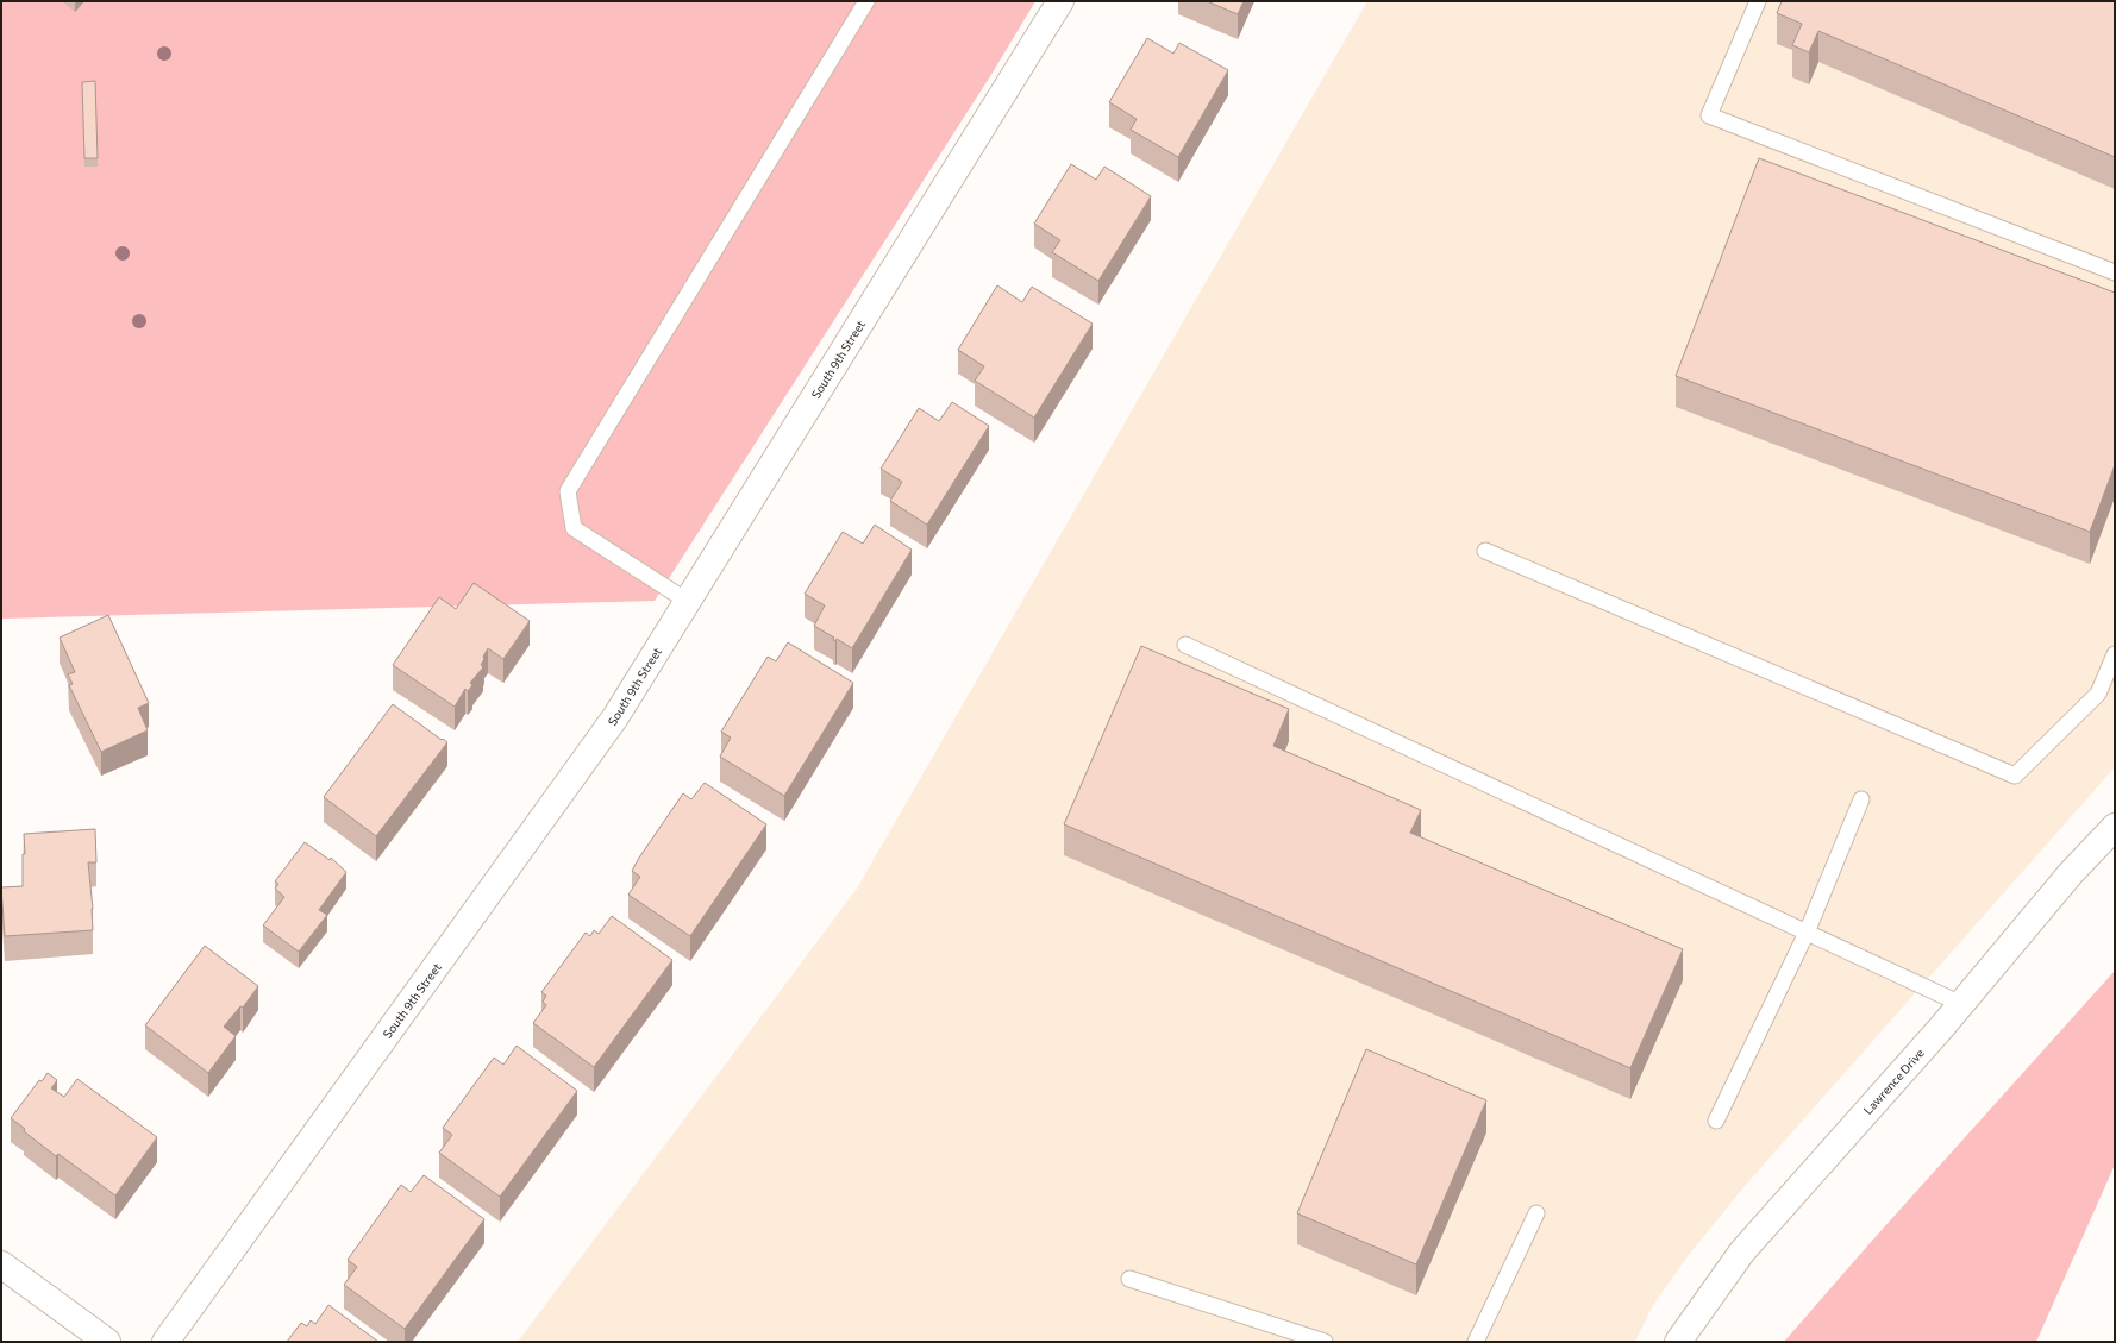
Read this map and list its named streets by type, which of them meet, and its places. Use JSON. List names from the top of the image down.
{
  "streets": {
    "street": ["South 9th Street", "Lawrence Drive"]
  }
}
